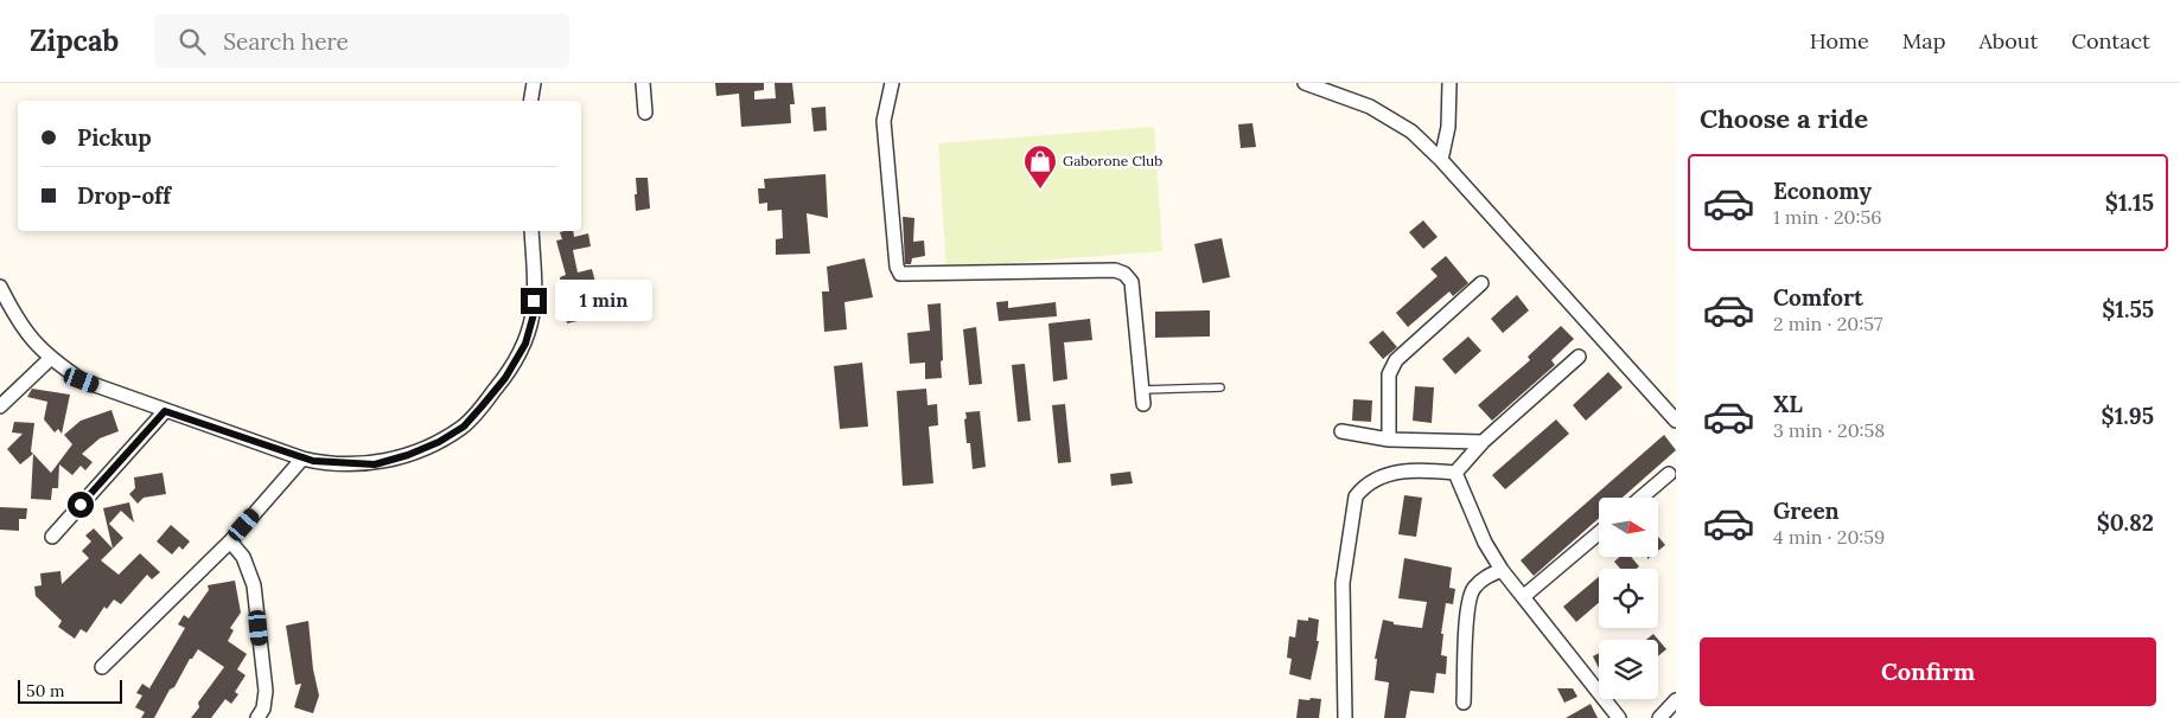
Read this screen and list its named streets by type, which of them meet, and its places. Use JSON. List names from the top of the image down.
{
  "places": {
    "shop": ["Gaborone Club"]
  },
  "scale_bar": "50 m",
  "north": "right",
  "page": {
    "header": "Zipcab",
    "search": "Search here",
    "nav": [
      "Home",
      "Map",
      "About",
      "Contact"
    ],
    "heading": "Choose a ride",
    "banner": ["Pickup", "Drop-off"],
    "list": [
      {
        "name": "Economy",
        "note": "1 min · 20:56",
        "value": "$1.15"
      },
      {
        "name": "Comfort",
        "note": "2 min · 20:57",
        "value": "$1.55"
      },
      {
        "name": "XL",
        "note": "3 min · 20:58",
        "value": "$1.95"
      },
      {
        "name": "Green",
        "note": "4 min · 20:59",
        "value": "$0.82"
      }
    ],
    "bubble": "1 min",
    "buttons": "Confirm",
    "scale": "50 m"
  }
}
